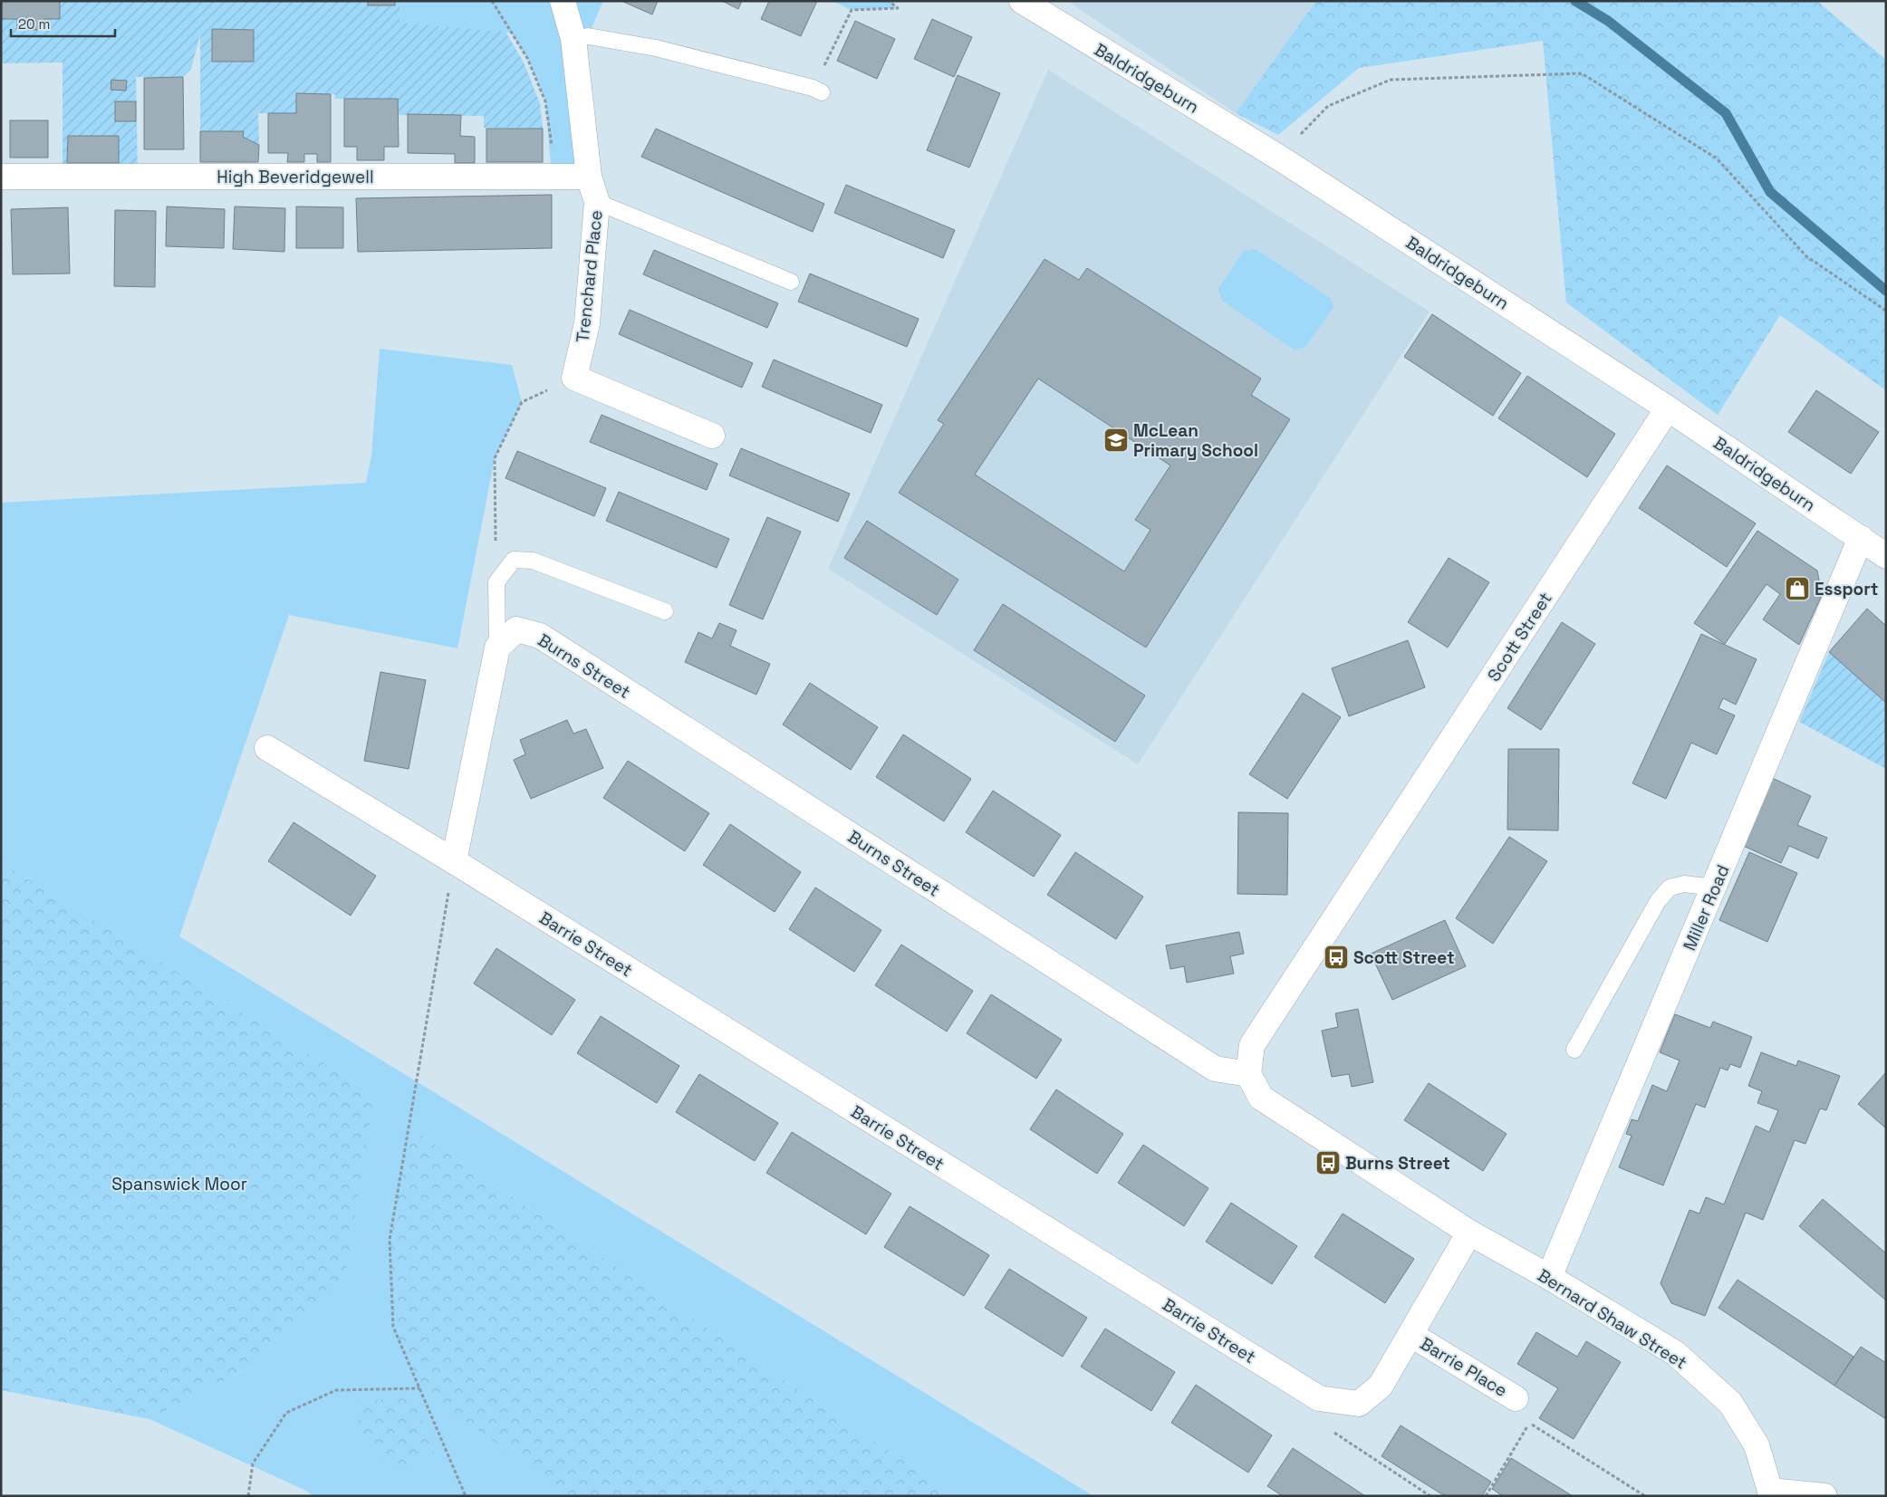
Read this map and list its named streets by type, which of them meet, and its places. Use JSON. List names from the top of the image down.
{
  "streets": {
    "street": [
      "Baldridgeburn",
      "High Beveridgewell",
      "Trenchard Place",
      "Scott Street",
      "Burns Street",
      "Miller Road",
      "Barrie Street",
      "Bernard Shaw Street",
      "Barrie Place"
    ]
  },
  "crossings": [
    ["Baldridgeburn", "Scott Street"],
    ["Baldridgeburn", "Miller Road"],
    ["High Beveridgewell", "Trenchard Place"],
    ["Scott Street", "Burns Street"],
    ["Miller Road", "Bernard Shaw Street"],
    ["Barrie Street", "Bernard Shaw Street"],
    ["Barrie Street", "Barrie Place"]
  ],
  "parks": ["Spanswick Moor"],
  "places": {
    "school or university": ["McLean Primary School"],
    "shop": ["Essport"],
    "bus stop": ["Scott Street", "Burns Street"]
  },
  "scale_bar": "20 m"
}
